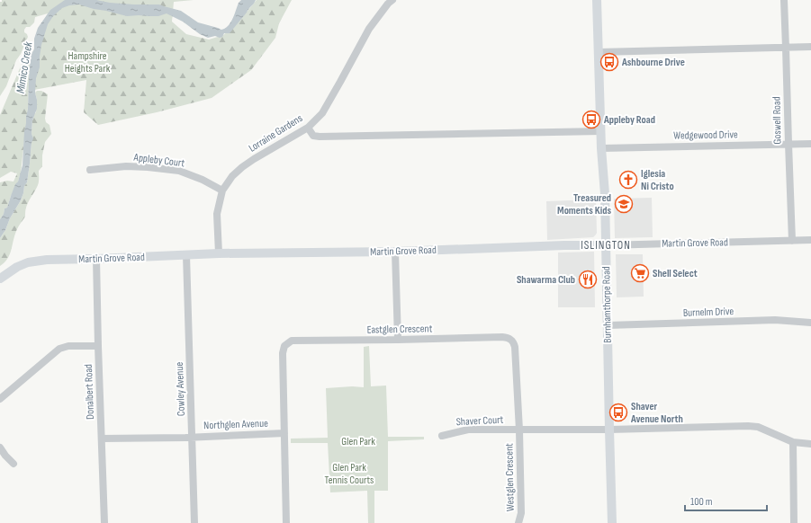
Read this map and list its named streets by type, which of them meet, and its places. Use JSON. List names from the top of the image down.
{
  "streets": {
    "main road": ["Martin Grove Road", "Burnhamthorpe Road"],
    "street": [
      "Goswell Road",
      "Lorraine Gardens",
      "Wedgewood Drive",
      "Appleby Court",
      "Burnelm Drive",
      "Eastglen Crescent",
      "Cowley Avenue",
      "Donalbert Road",
      "Shaver Court",
      "Northglen Avenue",
      "Westglen Crescent"
    ]
  },
  "crossings": [
    ["Goswell Road", "Wedgewood Drive"],
    ["Goswell Road", "Martin Grove Road"],
    ["Lorraine Gardens", "Appleby Court"],
    ["Lorraine Gardens", "Martin Grove Road"],
    ["Wedgewood Drive", "Burnhamthorpe Road"],
    ["Martin Grove Road", "Burnhamthorpe Road"],
    ["Martin Grove Road", "Cowley Avenue"],
    ["Martin Grove Road", "Donalbert Road"],
    ["Burnhamthorpe Road", "Burnelm Drive"],
    ["Eastglen Crescent", "Shaver Court"],
    ["Eastglen Crescent", "Northglen Avenue"],
    ["Eastglen Crescent", "Westglen Crescent"],
    ["Cowley Avenue", "Northglen Avenue"],
    ["Donalbert Road", "Northglen Avenue"],
    ["Shaver Court", "Westglen Crescent"]
  ],
  "districts": ["ISLINGTON"],
  "water": ["Mimico Creek"],
  "parks": ["Hampshire Heights Park", "Glen Park", "Glen Park Tennis Courts"],
  "places": {
    "bus stop": ["Ashbourne Drive", "Appleby Road", "Shaver Avenue North"],
    "church": ["Iglesia Ni Cristo"],
    "school or university": ["Treasured Moments Kids"],
    "supermarket": ["Shell Select"],
    "restaurant": ["Shawarma Club"]
  },
  "scale_bar": "100 m"
}
